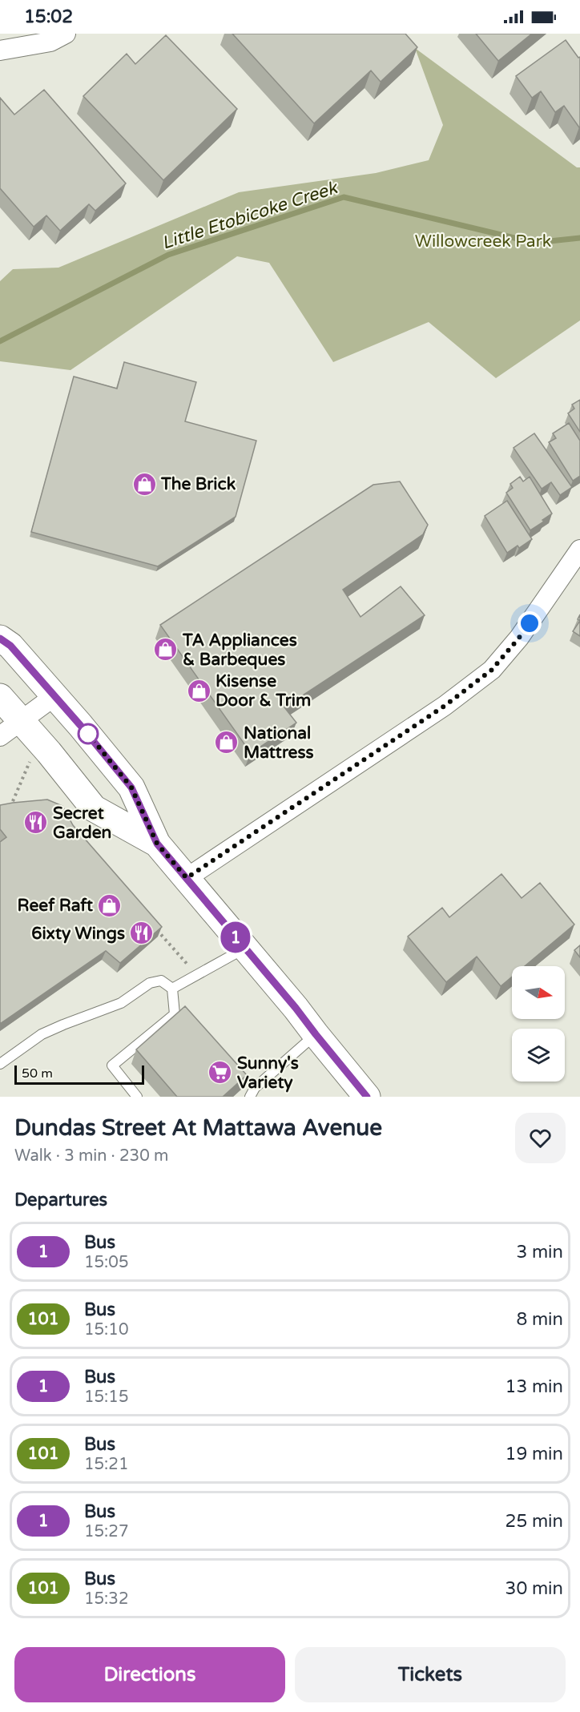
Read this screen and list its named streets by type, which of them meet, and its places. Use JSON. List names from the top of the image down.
{
  "water": ["Little Etobicoke Creek"],
  "parks": ["Willowcreek Park"],
  "places": {
    "shop": [
      "The Brick",
      "TA Appliances & Barbeques",
      "Kisense Door & Trim",
      "National Mattress",
      "Reef Raft"
    ],
    "restaurant": ["Secret Garden", "6ixty Wings"],
    "supermarket": ["Sunny's Variety"]
  },
  "lines": ["bus line 1"],
  "scale_bar": "50 m",
  "north": "right",
  "page": {
    "status": "15:02",
    "on_map": "1",
    "scale": "50 m",
    "heading": [
      ["Dundas Street At Mattawa Avenue", "Walk · 3 min · 230 m"],
      "Departures"
    ],
    "list": [
      {
        "mark": "1",
        "name": "Bus",
        "note": "15:05",
        "value": "3 min"
      },
      {
        "mark": "101",
        "name": "Bus",
        "note": "15:10",
        "value": "8 min"
      },
      {
        "mark": "1",
        "name": "Bus",
        "note": "15:15",
        "value": "13 min"
      },
      {
        "mark": "101",
        "name": "Bus",
        "note": "15:21",
        "value": "19 min"
      },
      {
        "mark": "1",
        "name": "Bus",
        "note": "15:27",
        "value": "25 min"
      },
      {
        "mark": "101",
        "name": "Bus",
        "note": "15:32",
        "value": "30 min"
      }
    ],
    "buttons": ["Directions", "Tickets"]
  }
}
